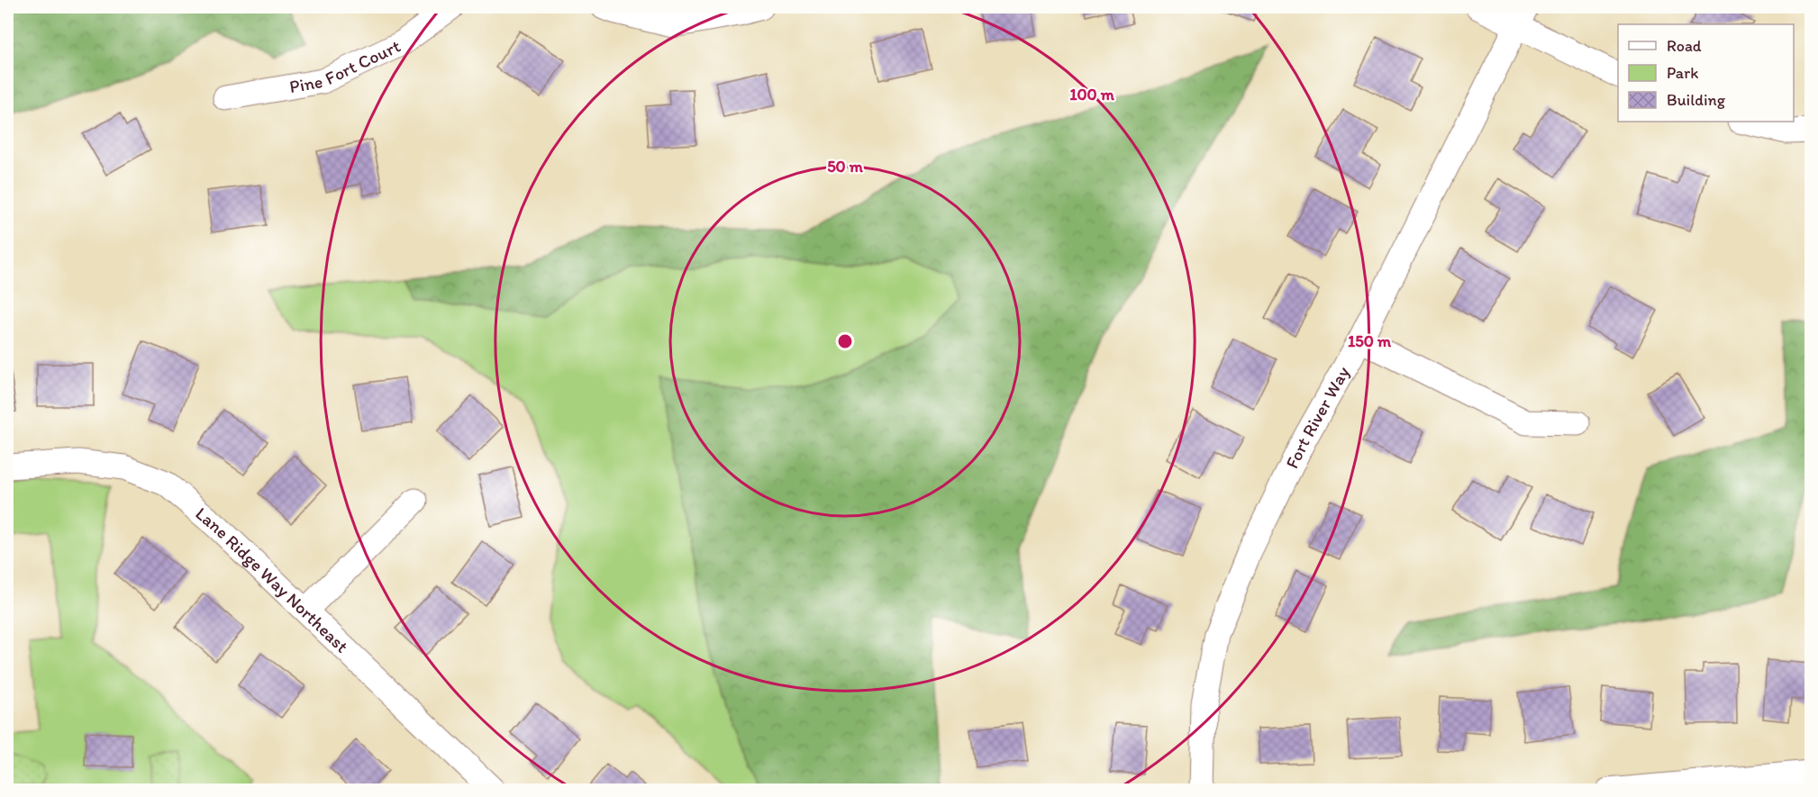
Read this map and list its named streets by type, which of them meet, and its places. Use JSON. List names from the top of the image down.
{
  "streets": {
    "street": ["Pine Fort Court", "Fort River Way", "Lane Ridge Way Northeast"]
  },
  "legend": ["Road", "Park", "Building"],
  "rings": ["100 m", "50 m", "150 m"]
}
